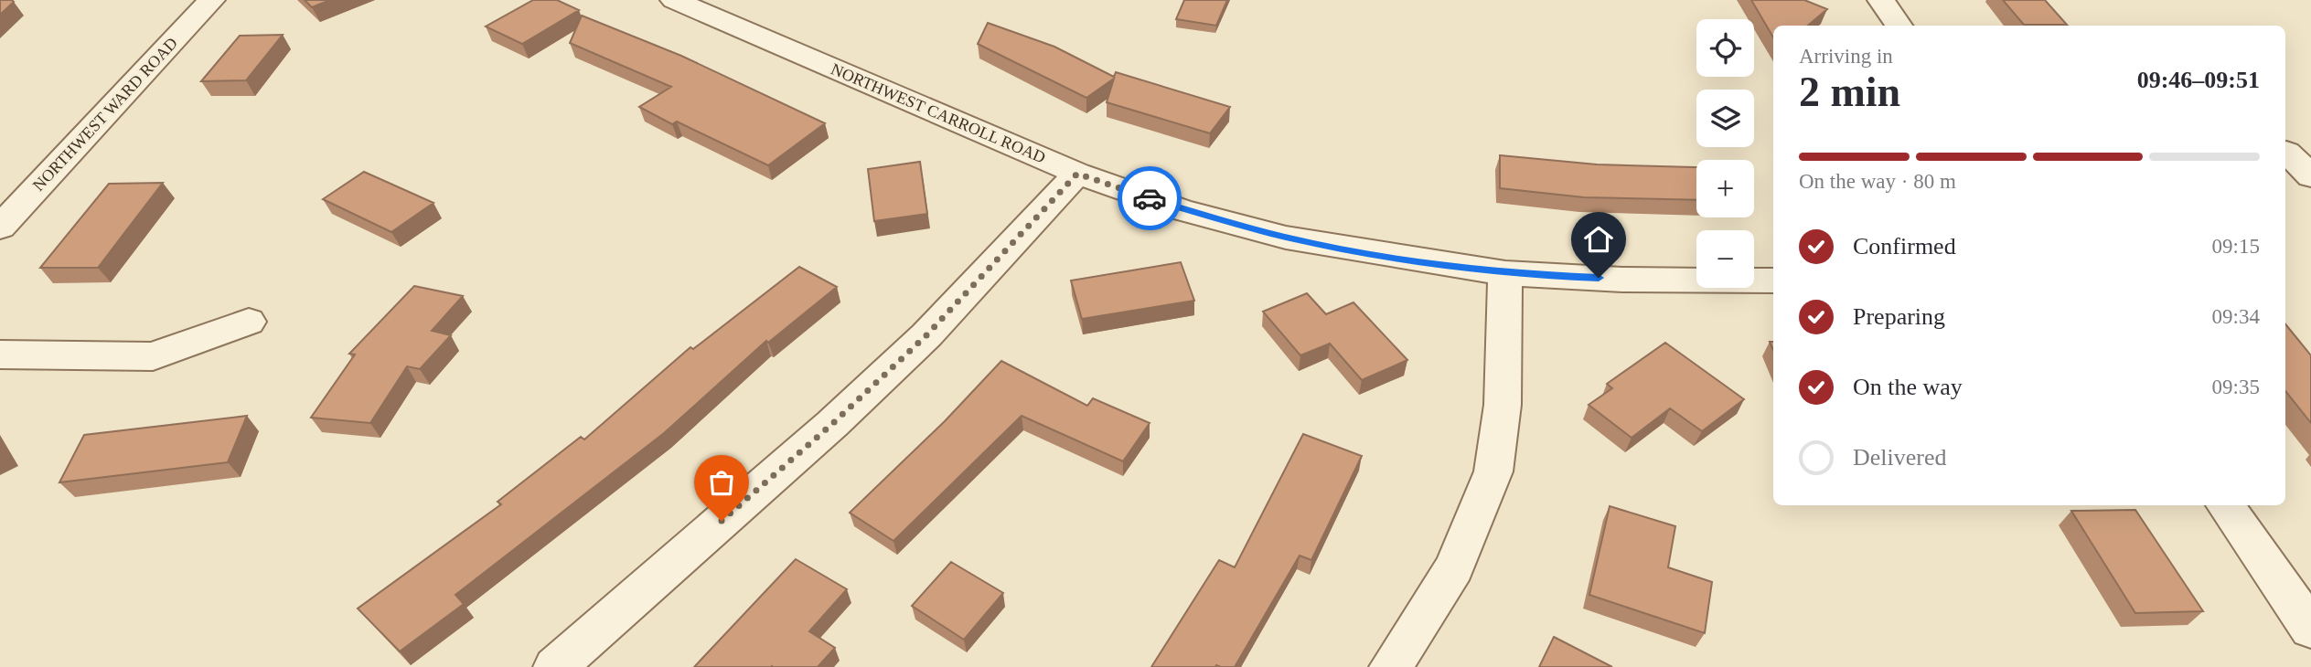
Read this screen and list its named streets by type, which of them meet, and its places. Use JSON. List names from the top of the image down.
{
  "streets": {
    "street": ["NORTHWEST CARROLL ROAD", "NORTHWEST WARD ROAD"]
  },
  "page": {
    "map_buttons": ["+", "−"],
    "heading": ["2 min", "Arriving in", "09:46–09:51"],
    "bar": "On the way · 80 m",
    "list": [
      ["Confirmed", "09:15"],
      ["Preparing", "09:34"],
      ["On the way", "09:35"],
      "Delivered"
    ]
  }
}
